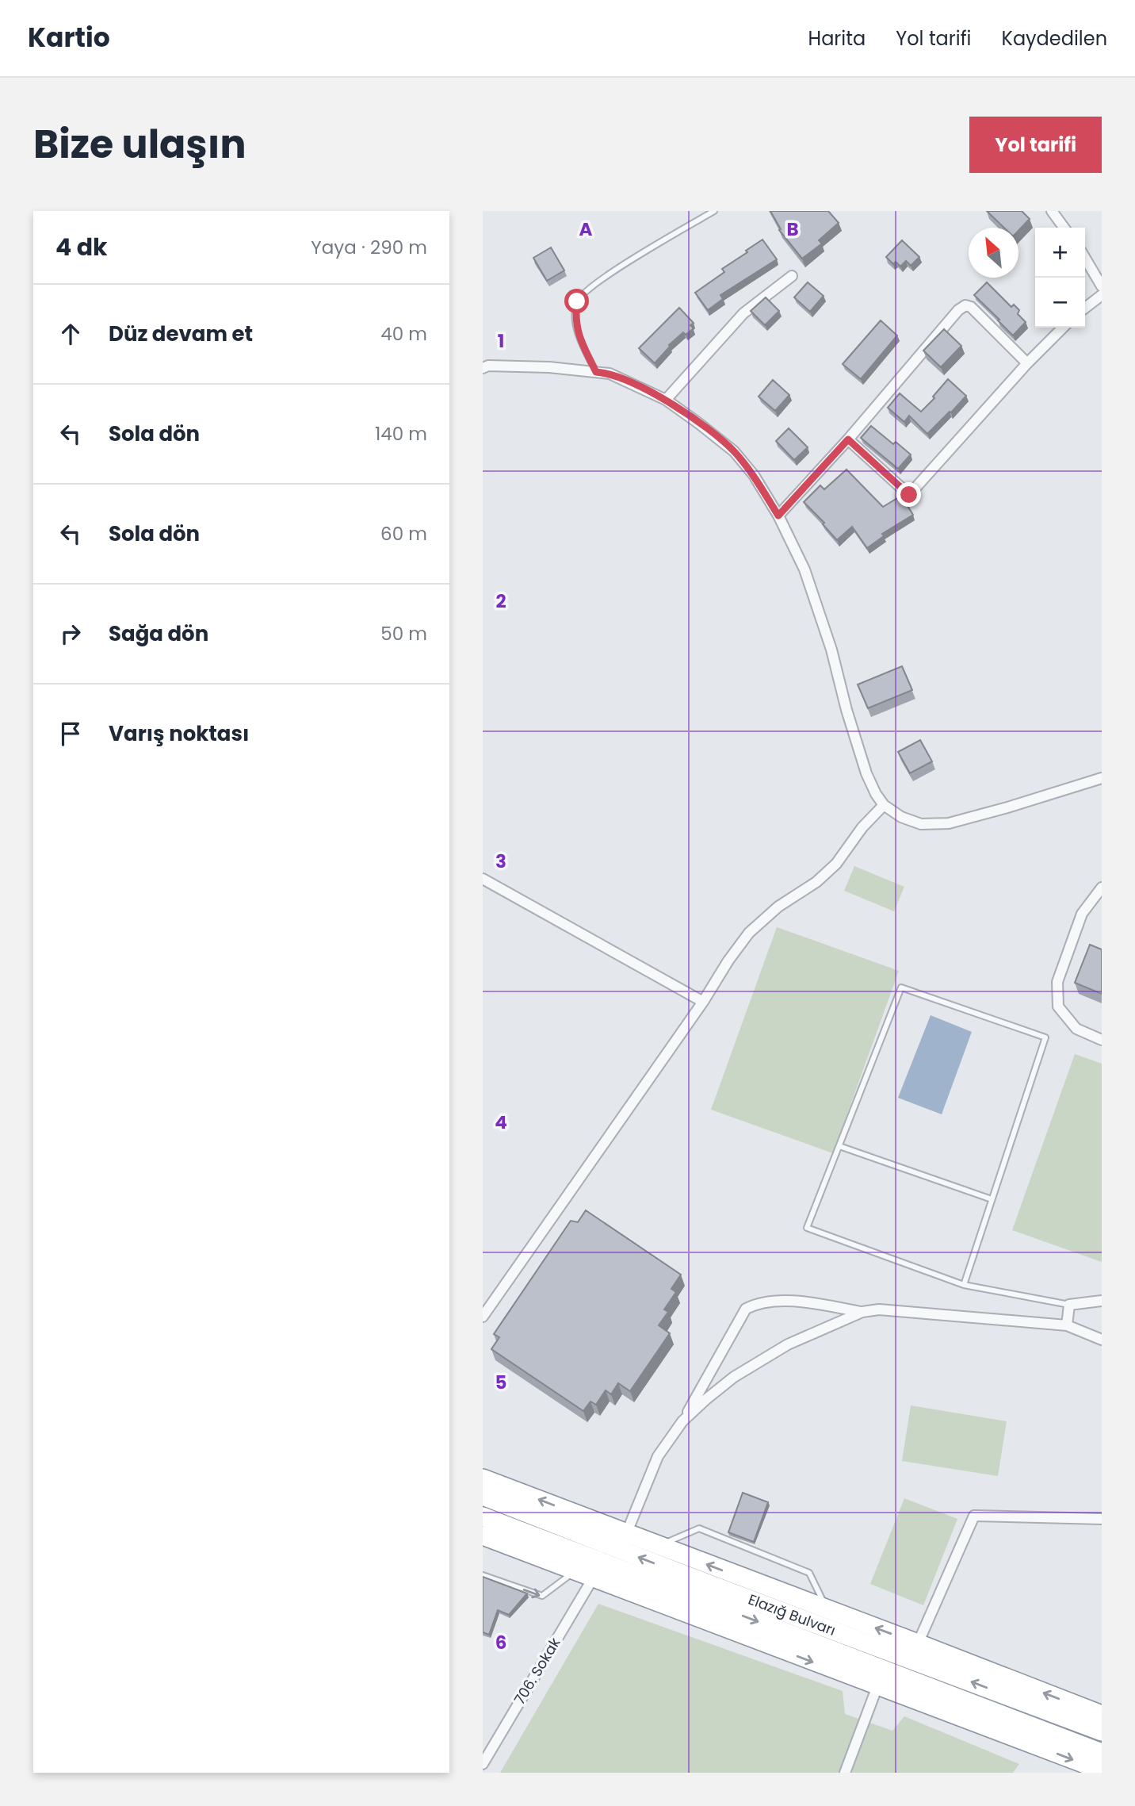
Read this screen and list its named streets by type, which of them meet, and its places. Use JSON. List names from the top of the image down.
{
  "streets": {
    "highway": ["Elazığ Bulvarı"],
    "street": ["706. Sokak"]
  },
  "north": "top left",
  "page": {
    "header": "Kartio",
    "nav": ["Harita", "Yol tarifi", "Kaydedilen"],
    "title": "Bize ulaşın",
    "buttons": "Yol tarifi",
    "heading": ["4 dk", "Yaya · 290 m"],
    "map_buttons": ["+", "−"],
    "list": [
      ["Düz devam et", "40 m"],
      ["Sola dön", "140 m"],
      ["Sola dön", "60 m"],
      ["Sağa dön", "50 m"],
      "Varış noktası"
    ]
  },
  "grid": {
    "columns": ["A", "B"],
    "rows": [
      "1",
      "2",
      "3",
      "4",
      "5",
      "6"
    ]
  }
}
